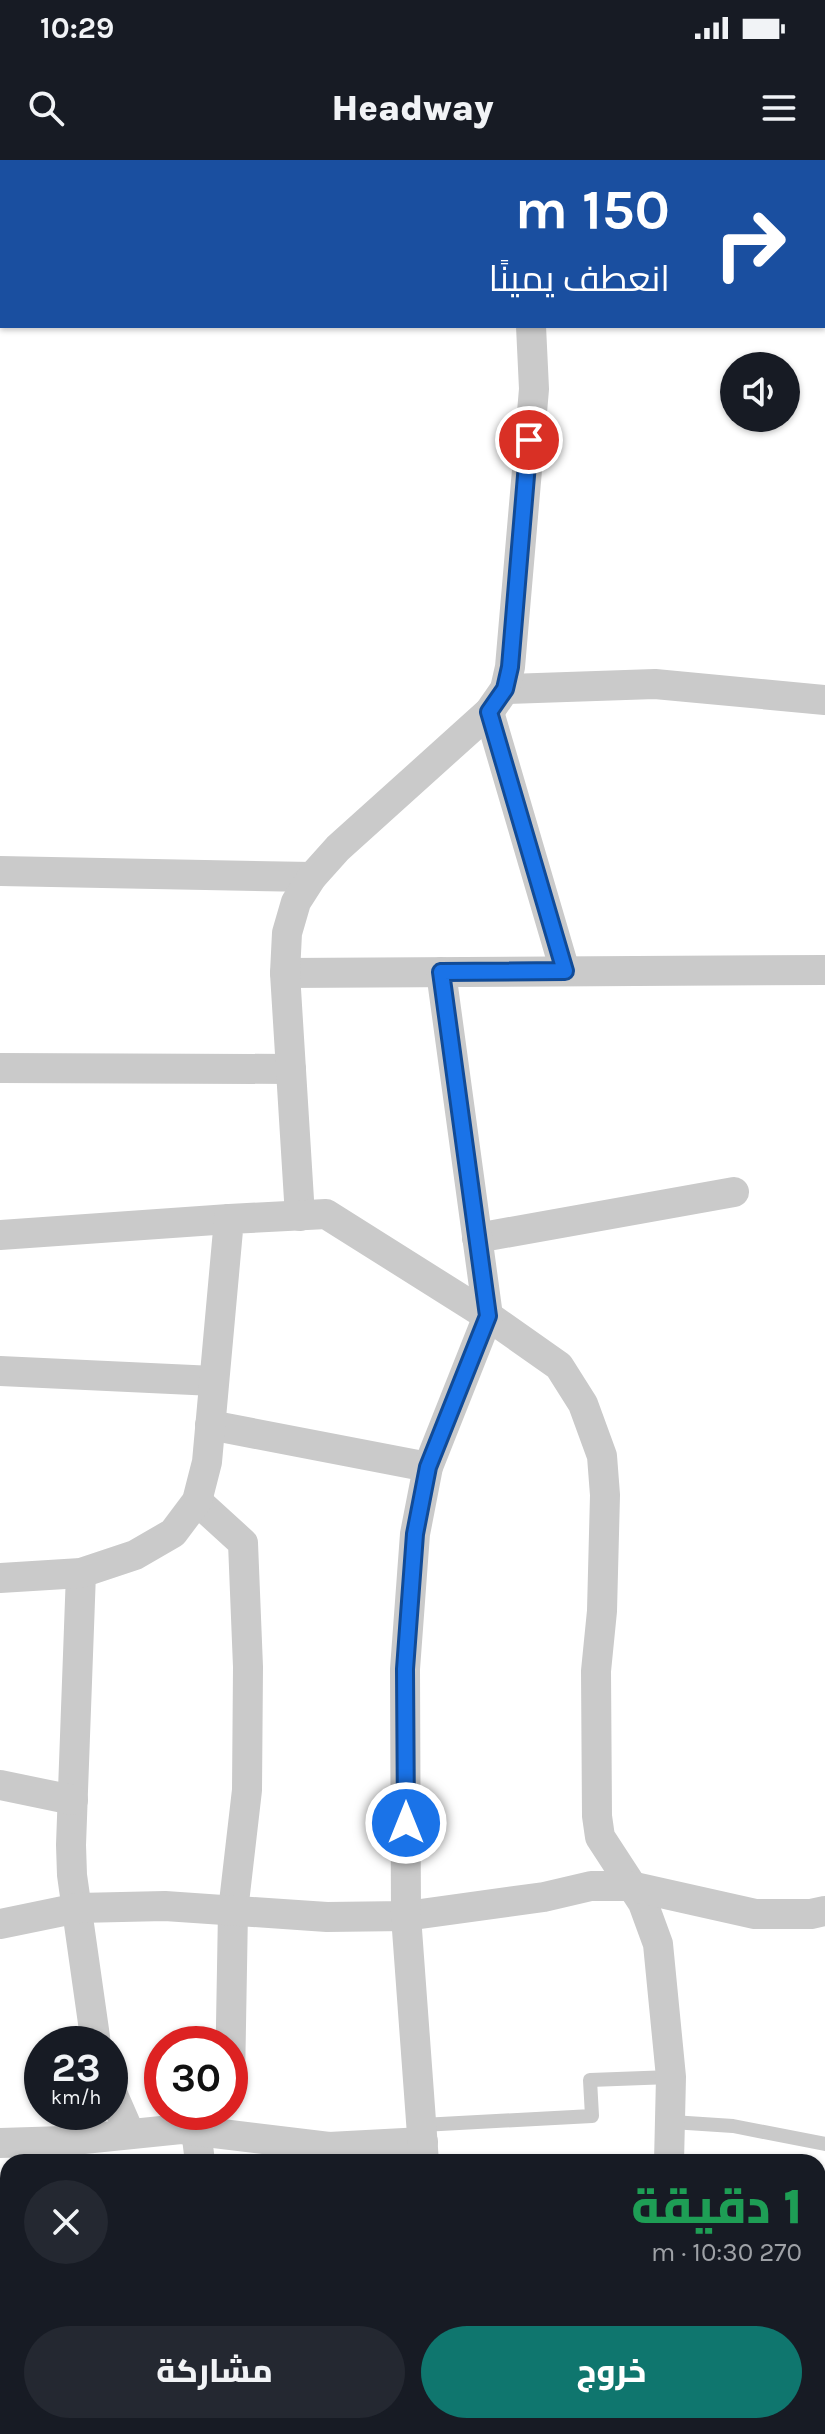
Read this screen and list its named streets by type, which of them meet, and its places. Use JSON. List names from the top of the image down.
{
  "page": {
    "status": "10:29",
    "header": "Headway",
    "turn": ["150 m", "انعطف يمينًا"],
    "speed": "23 km/h",
    "limit": "30",
    "heading": ["1 دقيقة", "270 m · 10:30"],
    "buttons": ["خروج", "مشاركة"]
  }
}
